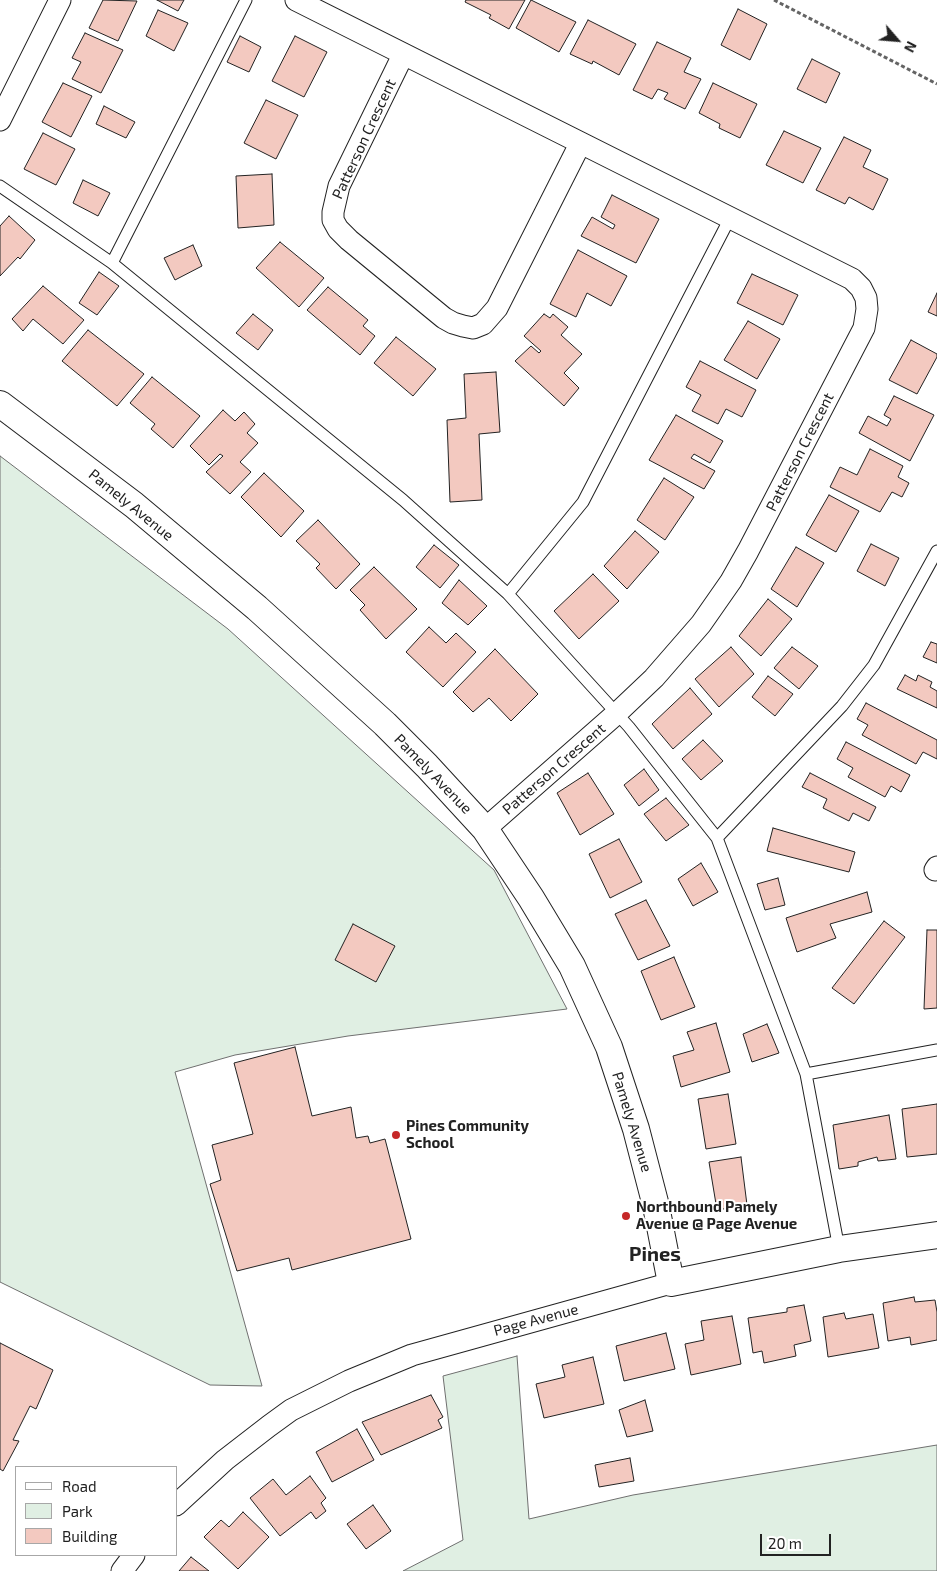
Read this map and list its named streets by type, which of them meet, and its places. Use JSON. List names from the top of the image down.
{
  "streets": {
    "street": ["Patterson Crescent", "Pamely Avenue", "Page Avenue"]
  },
  "crossings": [
    ["Patterson Crescent", "Pamely Avenue"],
    ["Pamely Avenue", "Page Avenue"]
  ],
  "districts": ["Pines"],
  "places": ["Pines Community School", "Northbound Pamely Avenue @ Page Avenue"],
  "legend": ["Road", "Park", "Building"],
  "scale_bar": "20 m",
  "north": "bottom right"
}
